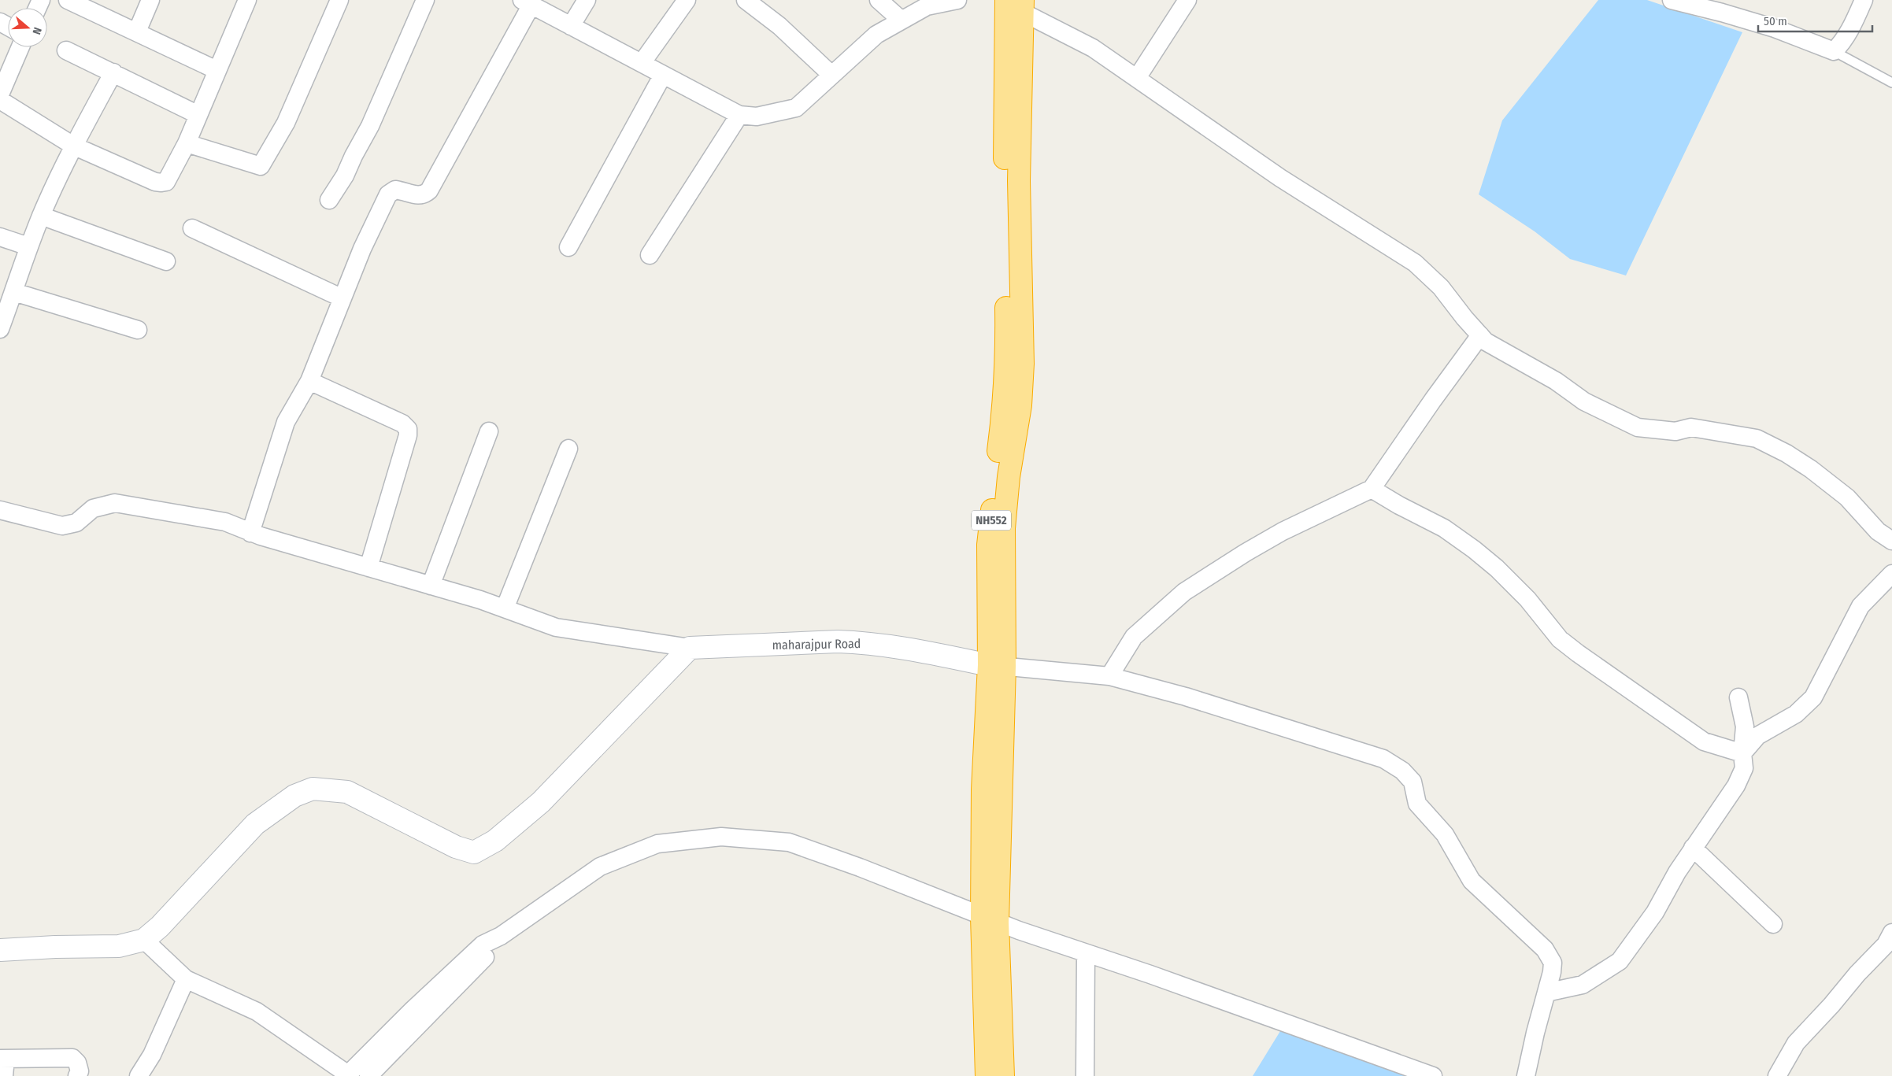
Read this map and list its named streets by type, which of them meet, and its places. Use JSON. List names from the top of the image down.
{
  "streets": {
    "highway": ["NH552"],
    "street": ["maharajpur Road"]
  },
  "crossings": [
    ["NH552", "maharajpur Road"]
  ],
  "scale_bar": "50 m",
  "north": "right"
}
